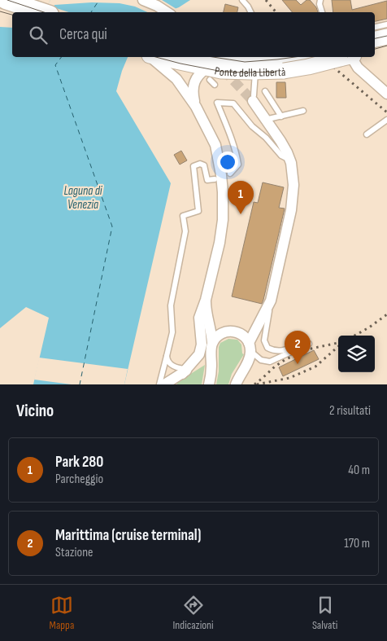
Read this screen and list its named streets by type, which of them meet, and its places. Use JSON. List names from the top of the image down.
{
  "streets": {
    "main road": ["Ponte della Libertà"]
  },
  "water": ["Laguna di Venezia"],
  "page": {
    "search": "Cerca qui",
    "pins": ["1", "2"],
    "heading": ["Vicino", "2 risultati"],
    "list": [
      {
        "mark": "1",
        "name": "Park 280",
        "note": "Parcheggio",
        "value": "40 m"
      },
      {
        "mark": "2",
        "name": "Marittima (cruise terminal)",
        "note": "Stazione",
        "value": "170 m"
      }
    ],
    "nav": ["Mappa", "Indicazioni", "Salvati"]
  }
}
